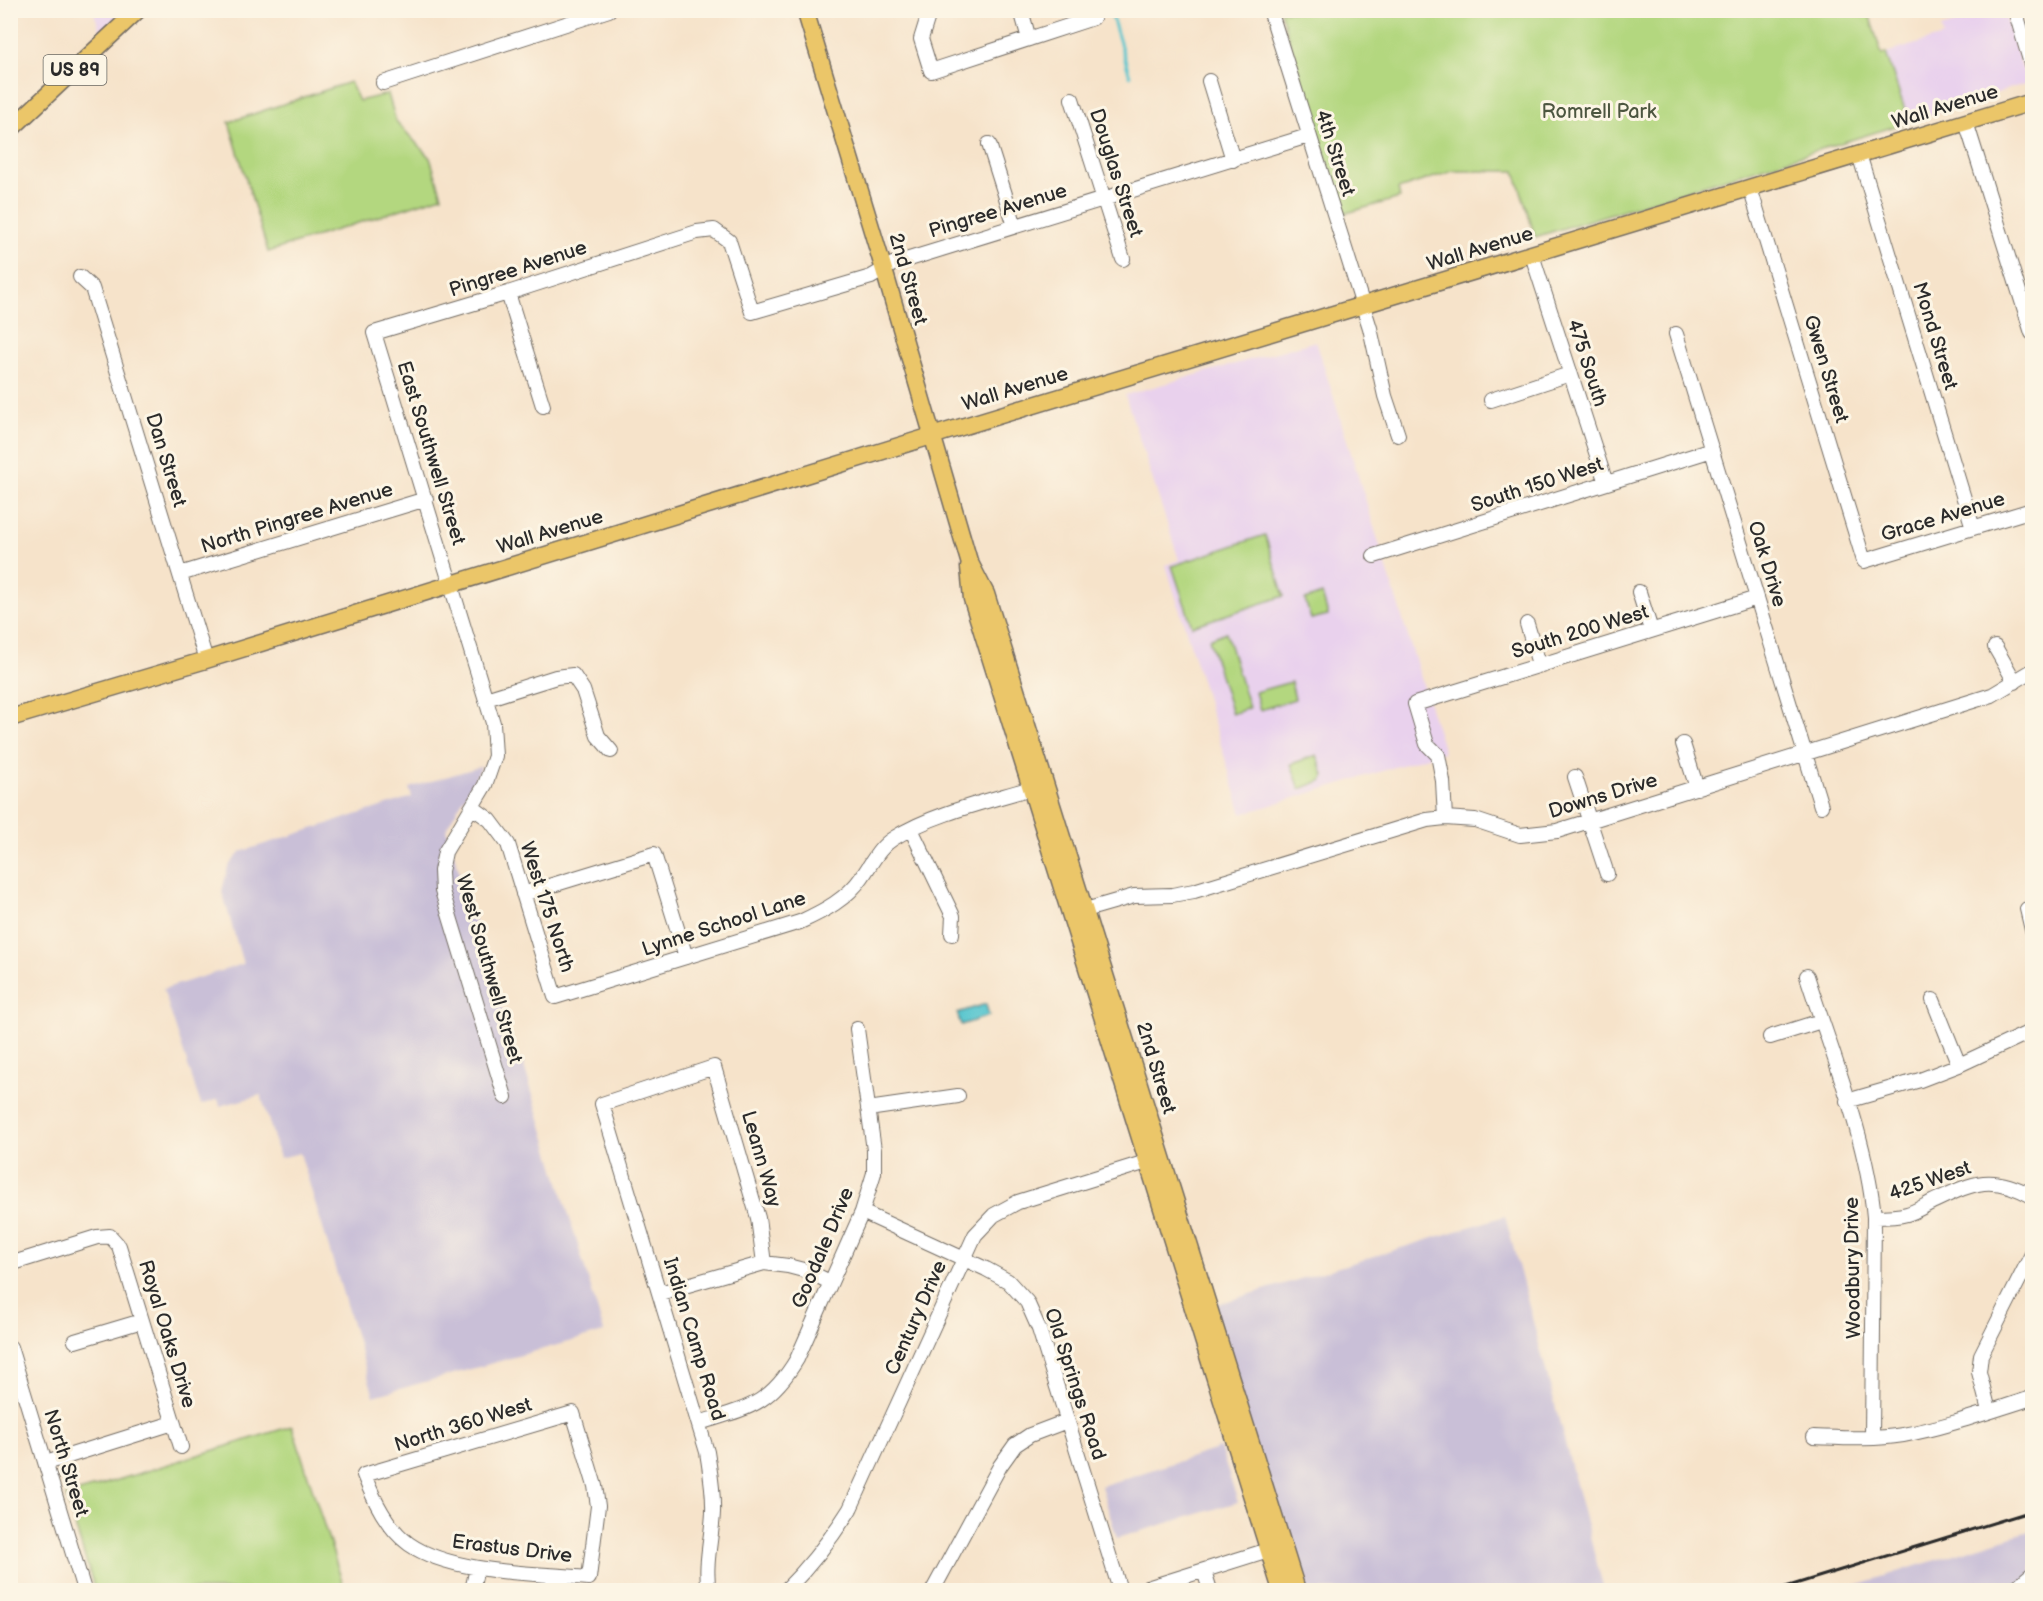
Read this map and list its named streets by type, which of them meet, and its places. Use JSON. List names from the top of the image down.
{
  "streets": {
    "main road": ["US 89", "Wall Avenue", "2nd Street"],
    "street": [
      "4th Street",
      "Douglas Street",
      "Pingree Avenue",
      "Mond Street",
      "475 South",
      "Gwen Street",
      "East Southwell Street",
      "Dan Street",
      "South 150 West",
      "Grace Avenue",
      "North Pingree Avenue",
      "Oak Drive",
      "South 200 West",
      "Downs Drive",
      "West 175 North",
      "Lynne School Lane",
      "West Southwell Street",
      "Leann Way",
      "425 West",
      "Goodale Drive",
      "Woodbury Drive",
      "Century Drive",
      "Royal Oaks Drive",
      "Indian Camp Road",
      "Old Springs Road",
      "North 360 West",
      "North Street",
      "Erastus Drive"
    ]
  },
  "crossings": [
    ["Wall Avenue", "4th Street"],
    ["Wall Avenue", "2nd Street"],
    ["Wall Avenue", "Mond Street"],
    ["Wall Avenue", "475 South"],
    ["Wall Avenue", "Gwen Street"],
    ["Wall Avenue", "East Southwell Street"],
    ["Wall Avenue", "Dan Street"],
    ["Wall Avenue", "West Southwell Street"],
    ["4th Street", "Pingree Avenue"],
    ["Douglas Street", "Pingree Avenue"],
    ["Pingree Avenue", "2nd Street"],
    ["Pingree Avenue", "East Southwell Street"],
    ["2nd Street", "Downs Drive"],
    ["2nd Street", "Lynne School Lane"],
    ["2nd Street", "Century Drive"],
    ["Mond Street", "Grace Avenue"],
    ["475 South", "South 150 West"],
    ["Gwen Street", "Grace Avenue"],
    ["East Southwell Street", "North Pingree Avenue"],
    ["East Southwell Street", "West Southwell Street"],
    ["Dan Street", "North Pingree Avenue"],
    ["South 150 West", "Oak Drive"],
    ["Oak Drive", "South 200 West"],
    ["Oak Drive", "Downs Drive"],
    ["South 200 West", "Downs Drive"],
    ["West 175 North", "Lynne School Lane"],
    ["West 175 North", "West Southwell Street"],
    ["Leann Way", "Indian Camp Road"],
    ["425 West", "Woodbury Drive"],
    ["Goodale Drive", "Indian Camp Road"],
    ["Goodale Drive", "Old Springs Road"],
    ["Century Drive", "Old Springs Road"],
    ["North 360 West", "Erastus Drive"]
  ],
  "parks": ["Romrell Park"]
}
